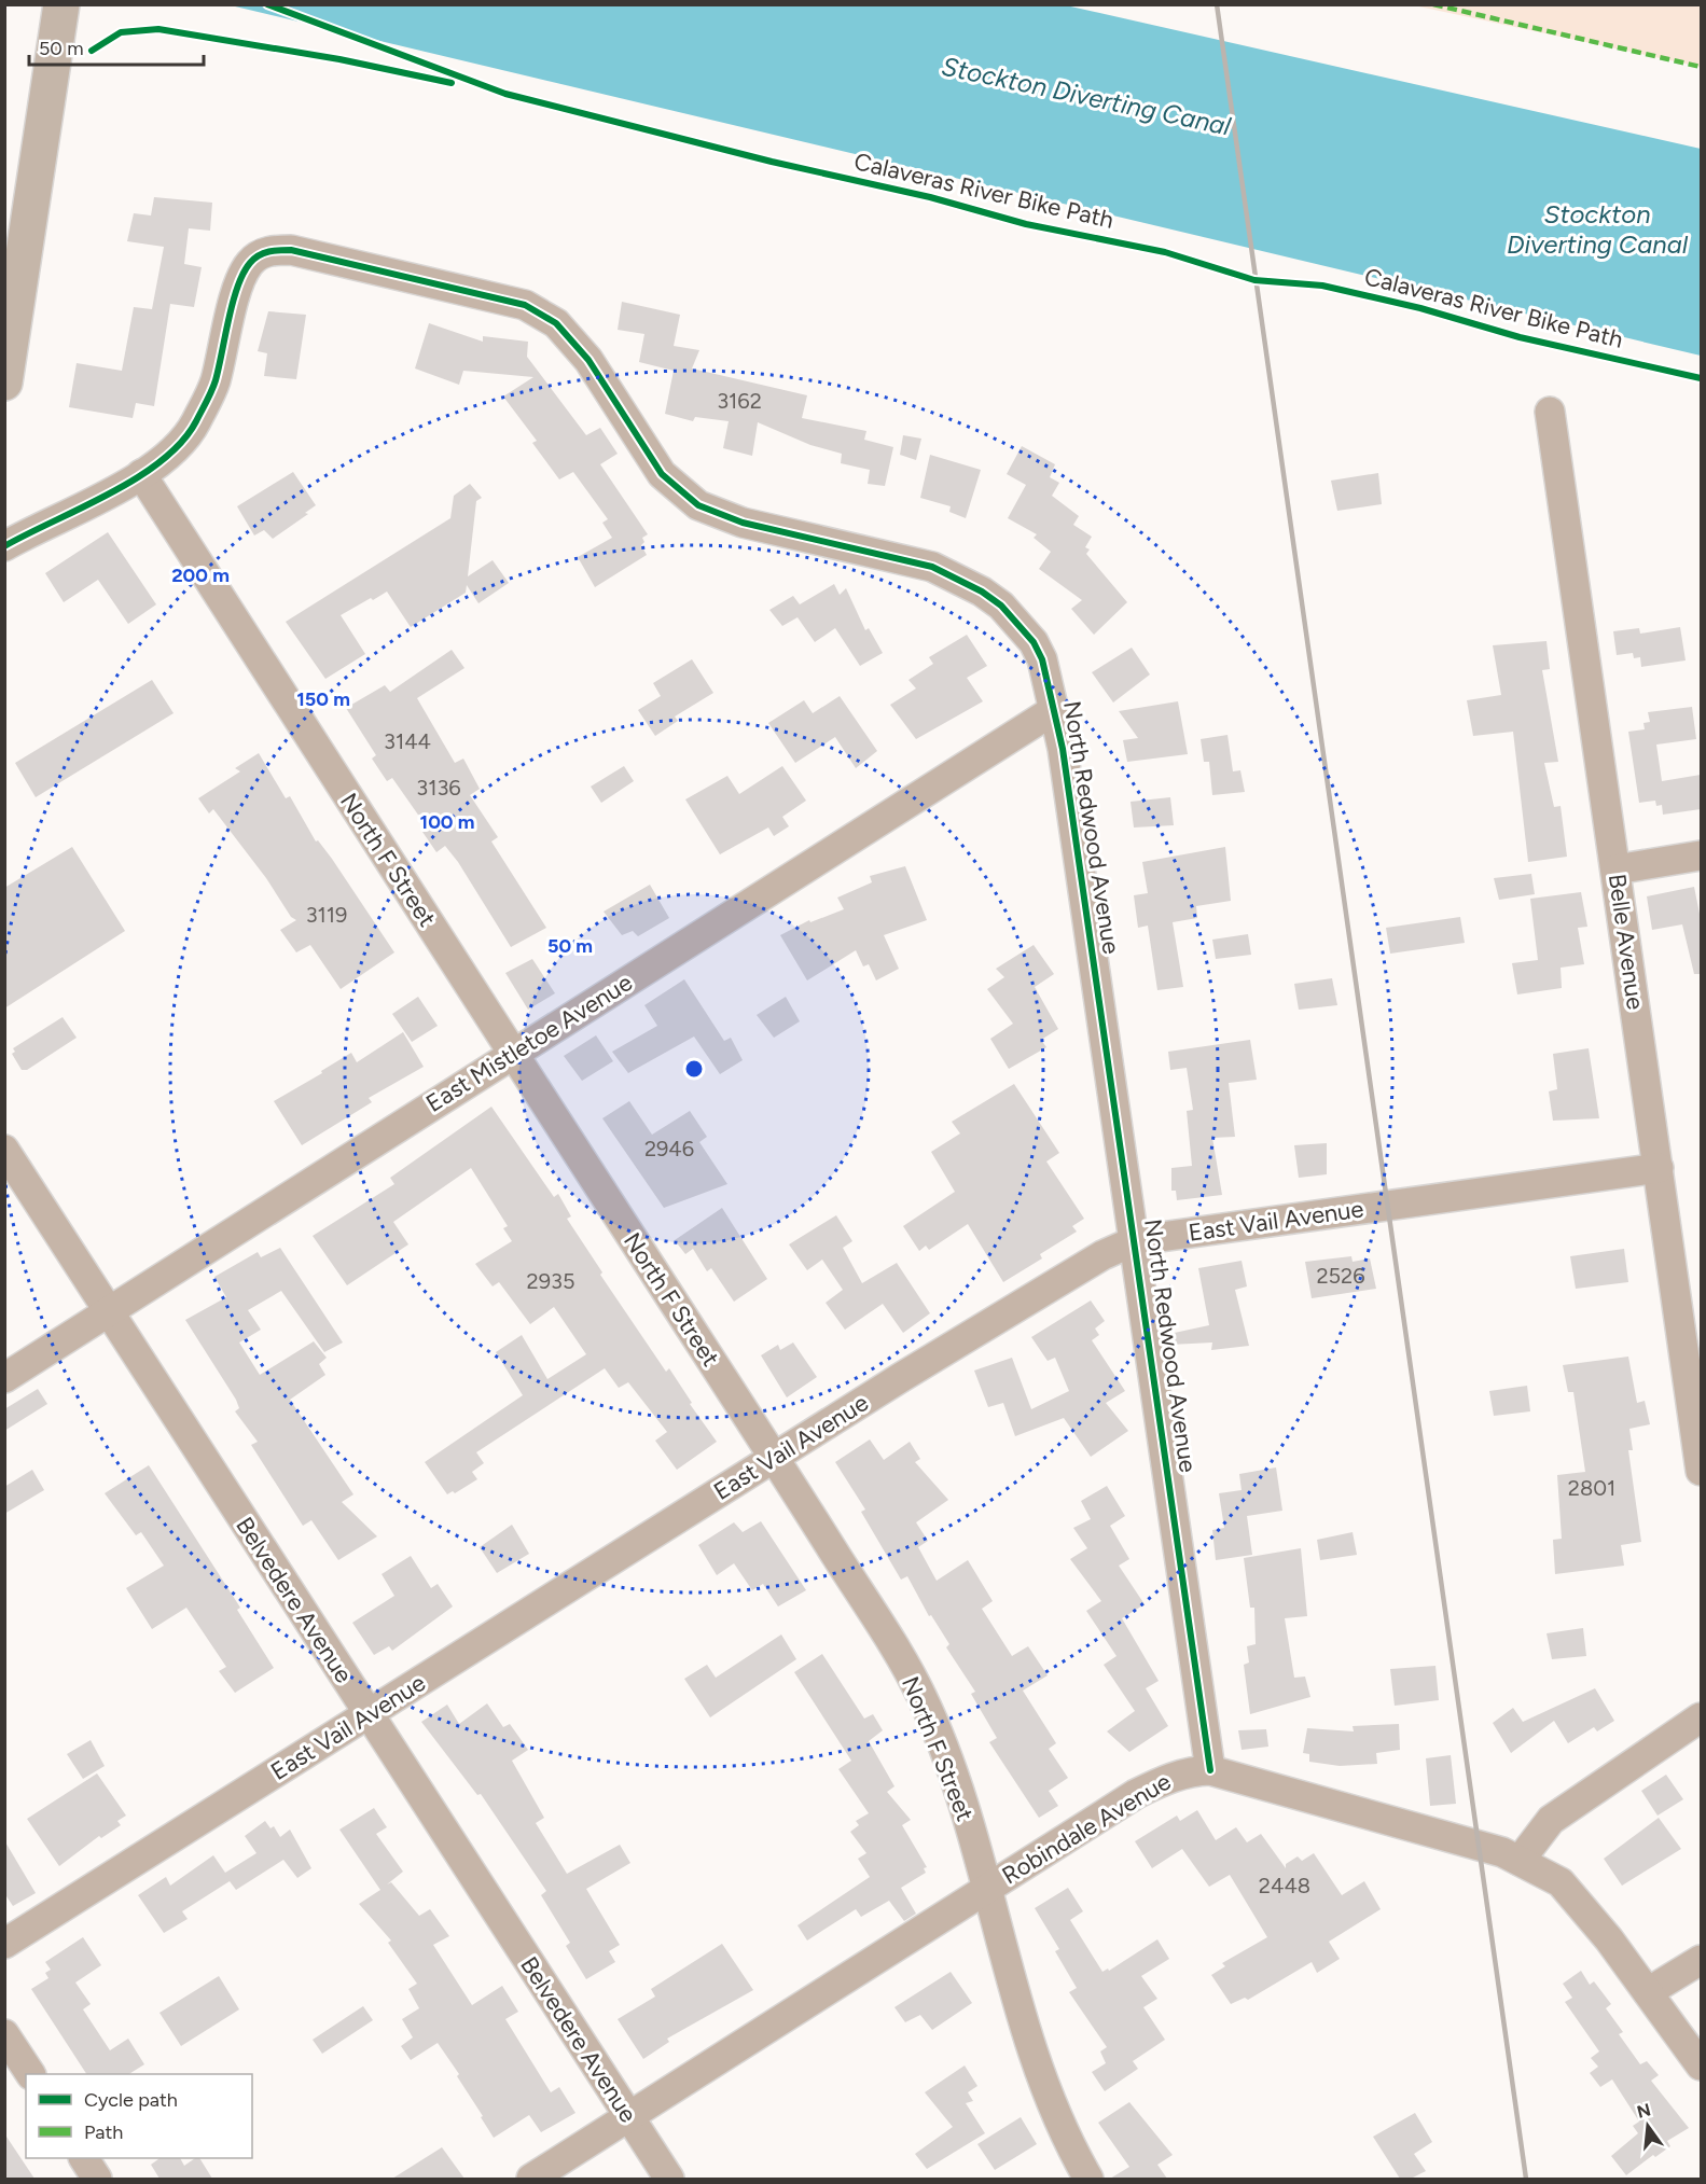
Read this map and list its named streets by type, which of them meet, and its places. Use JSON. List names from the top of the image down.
{
  "streets": {
    "street": [
      "North Redwood Avenue",
      "North F Street",
      "Belle Avenue",
      "East Mistletoe Avenue",
      "East Vail Avenue",
      "Belvedere Avenue",
      "Robindale Avenue"
    ],
    "cycle path": ["Calaveras River Bike Path"]
  },
  "crossings": [
    ["North Redwood Avenue", "North F Street"],
    ["North Redwood Avenue", "East Mistletoe Avenue"],
    ["North Redwood Avenue", "East Vail Avenue"],
    ["North Redwood Avenue", "Robindale Avenue"],
    ["North F Street", "East Mistletoe Avenue"],
    ["North F Street", "East Vail Avenue"],
    ["North F Street", "Robindale Avenue"],
    ["Belle Avenue", "East Vail Avenue"],
    ["East Mistletoe Avenue", "Belvedere Avenue"],
    ["East Vail Avenue", "Belvedere Avenue"],
    ["Belvedere Avenue", "Robindale Avenue"]
  ],
  "water": ["Stockton Diverting Canal"],
  "house_numbers": [
    "3162",
    "3144",
    "3136",
    "3119",
    "2946",
    "2526",
    "2935",
    "2801",
    "2448"
  ],
  "legend": ["Cycle path", "Path"],
  "scale_bar": "50 m",
  "north": "top",
  "rings": [
    "200 m",
    "150 m",
    "100 m",
    "50 m"
  ]
}
